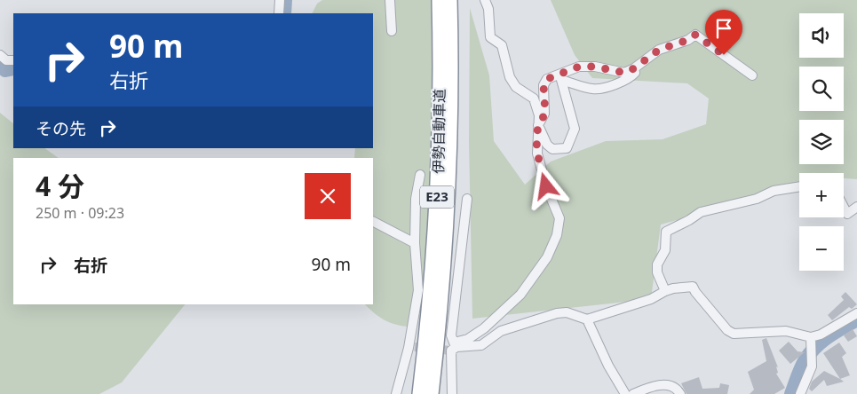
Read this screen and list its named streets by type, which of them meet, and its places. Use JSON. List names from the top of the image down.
{
  "streets": {
    "highway": ["伊勢自動車道", "E23"]
  },
  "page": {
    "map_buttons": ["+", "−"],
    "turn": ["90 m", "右折"],
    "then": "その先",
    "heading": ["4 分", "250 m · 09:23"],
    "list": [
      {
        "name": "右折",
        "value": "90 m"
      }
    ]
  }
}
